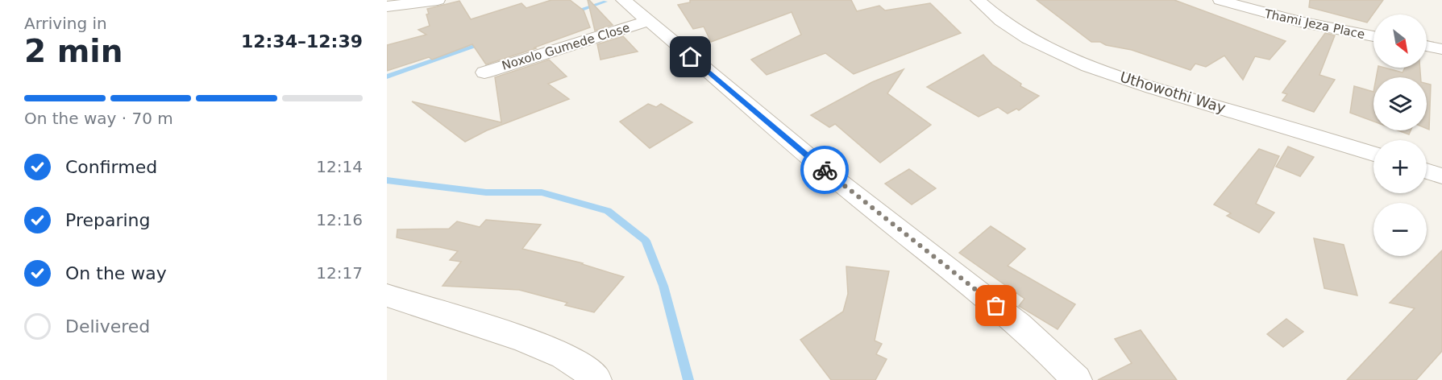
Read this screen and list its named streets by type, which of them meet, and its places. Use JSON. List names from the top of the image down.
{
  "streets": {
    "street": ["Thami Jeza Place", "Noxolo Gumede Close", "Uthowothi Way"]
  },
  "north": "bottom right",
  "page": {
    "heading": ["2 min", "Arriving in", "12:34–12:39"],
    "map_buttons": ["+", "−"],
    "bar": "On the way · 70 m",
    "list": [
      ["Confirmed", "12:14"],
      ["Preparing", "12:16"],
      ["On the way", "12:17"],
      "Delivered"
    ]
  }
}
